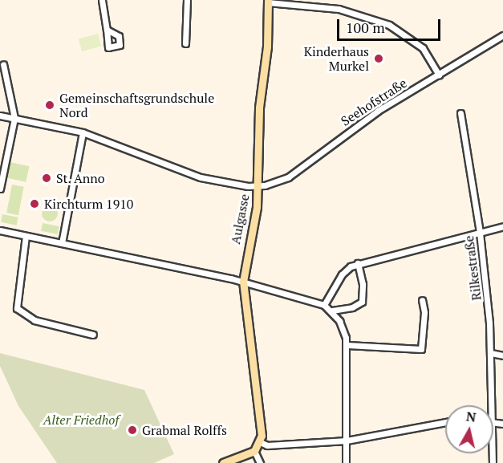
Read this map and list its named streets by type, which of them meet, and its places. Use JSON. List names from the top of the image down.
{
  "streets": {
    "main road": ["Aulgasse"],
    "street": ["Seehofstraße", "Rilkestraße"]
  },
  "crossings": [
    ["Seehofstraße", "Aulgasse"]
  ],
  "parks": ["Alter Friedhof"],
  "places": [
    "Kinderhaus Murkel",
    "Gemeinschaftsgrundschule Nord",
    "St. Anno",
    "Kirchturm 1910",
    "Grabmal Rolffs"
  ],
  "scale_bar": "100 m",
  "north": "top"
}
